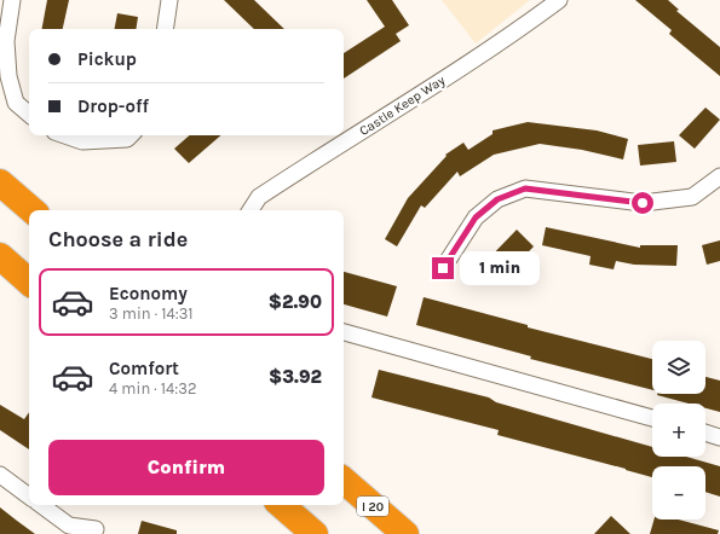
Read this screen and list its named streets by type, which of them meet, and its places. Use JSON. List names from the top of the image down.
{
  "streets": {
    "highway": ["I 20"],
    "street": ["Castle Keep Way"]
  },
  "page": {
    "banner": ["Pickup", "Drop-off"],
    "heading": "Choose a ride",
    "bubble": "1 min",
    "list": [
      {
        "name": "Economy",
        "note": "3 min · 14:31",
        "value": "$2.90"
      },
      {
        "name": "Comfort",
        "note": "4 min · 14:32",
        "value": "$3.92"
      }
    ],
    "map_buttons": ["+", "−"],
    "buttons": "Confirm"
  }
}
